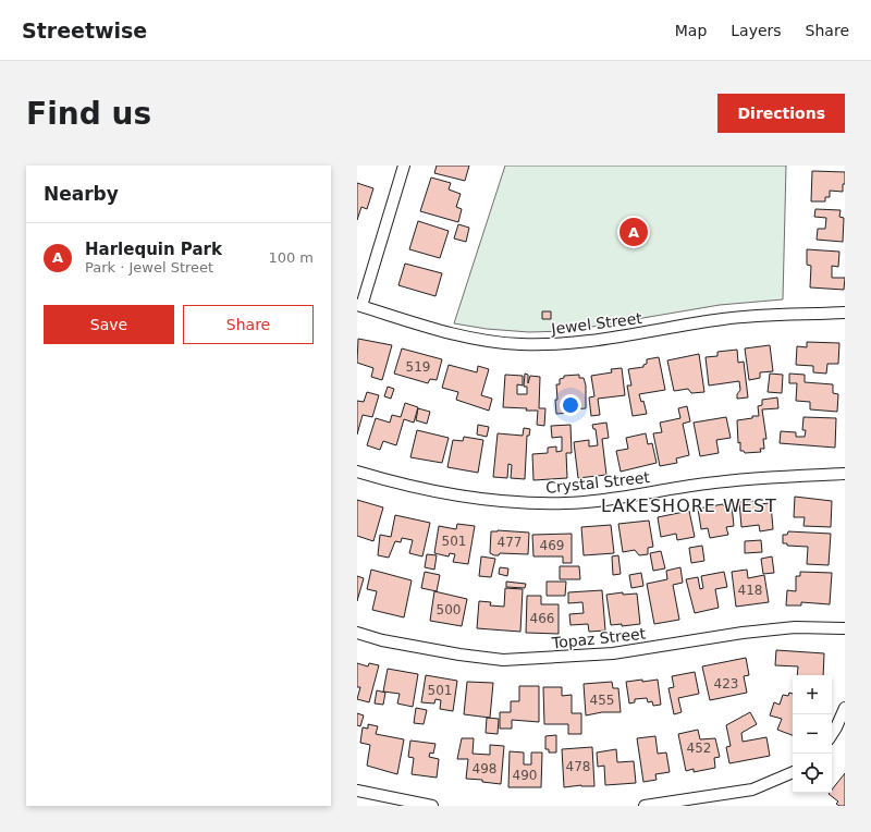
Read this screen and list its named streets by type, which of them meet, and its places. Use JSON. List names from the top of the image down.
{
  "streets": {
    "street": ["Jewel Street", "Crystal Street", "Topaz Street"]
  },
  "districts": ["LAKESHORE WEST"],
  "house_numbers": [
    "519",
    "501",
    "477",
    "469",
    "418",
    "500",
    "466",
    "423",
    "501",
    "455",
    "452",
    "478",
    "498",
    "490"
  ],
  "page": {
    "header": "Streetwise",
    "nav": ["Map", "Layers", "Share"],
    "buttons": [
      "Directions",
      ["Save", "Share"]
    ],
    "title": "Find us",
    "heading": "Nearby",
    "pins": "A",
    "list": [
      {
        "mark": "A",
        "name": "Harlequin Park",
        "note": "Park · Jewel Street",
        "value": "100 m"
      }
    ],
    "map_buttons": ["+", "−"]
  }
}
